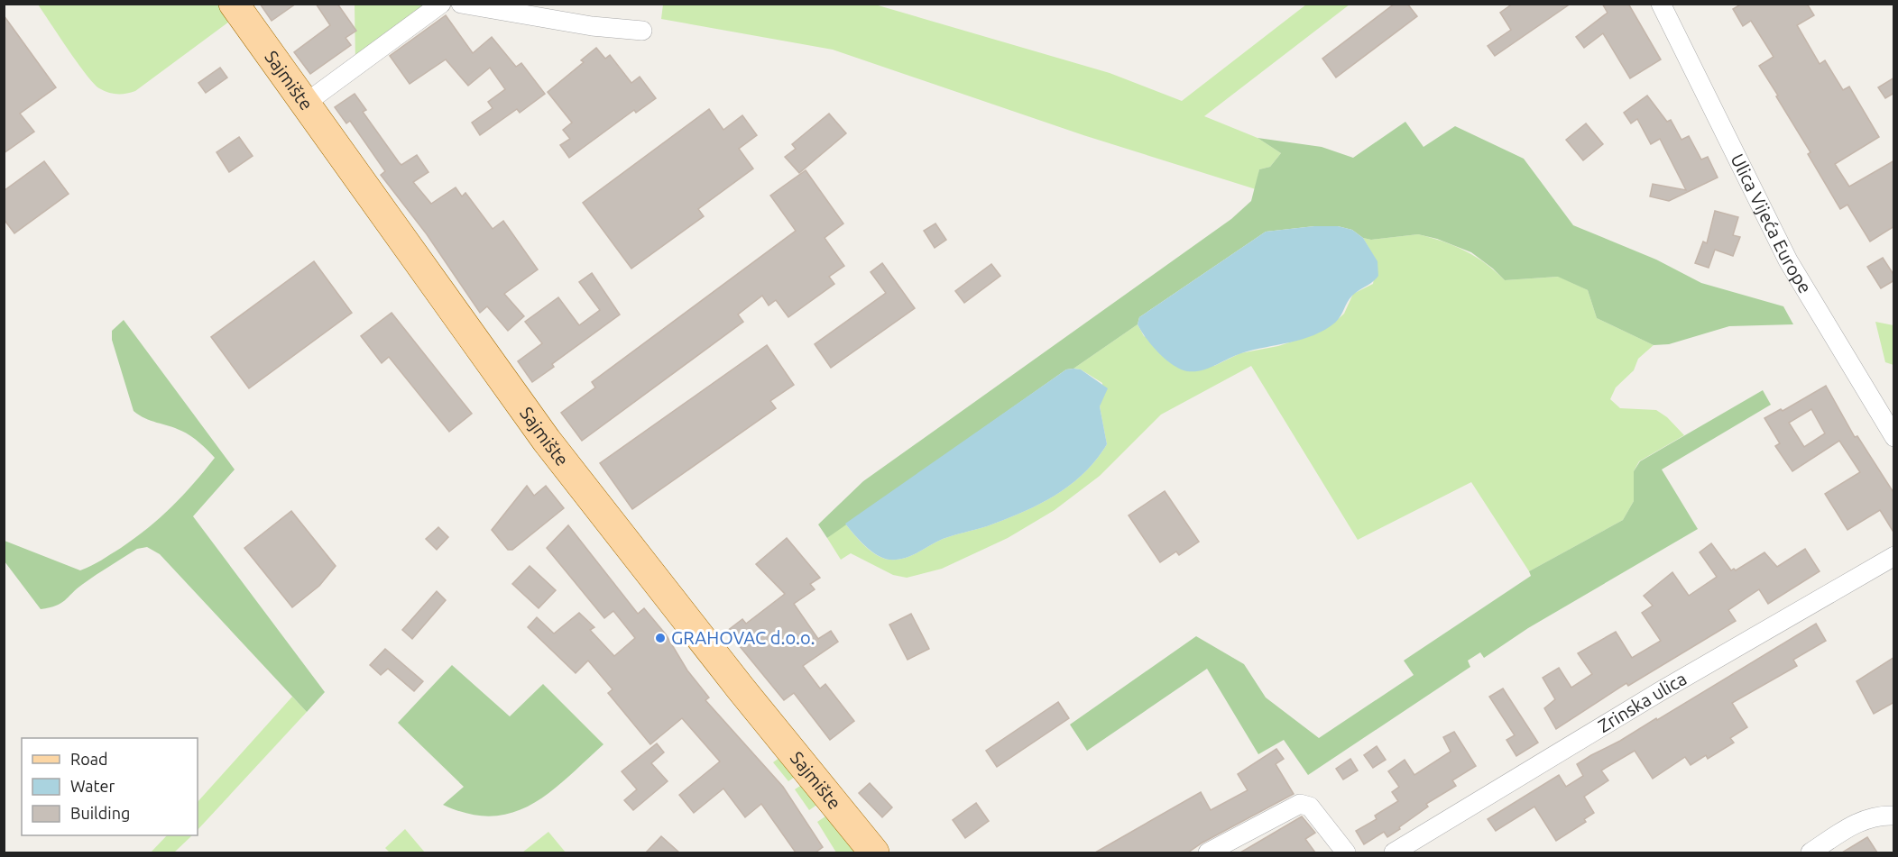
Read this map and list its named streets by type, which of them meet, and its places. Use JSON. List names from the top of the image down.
{
  "streets": {
    "main road": ["Sajmište"],
    "street": ["Ulica Vijeća Europe", "Zrinska ulica"]
  },
  "places": ["GRAHOVAC d.o.o."],
  "legend": ["Road", "Water", "Building"]
}
